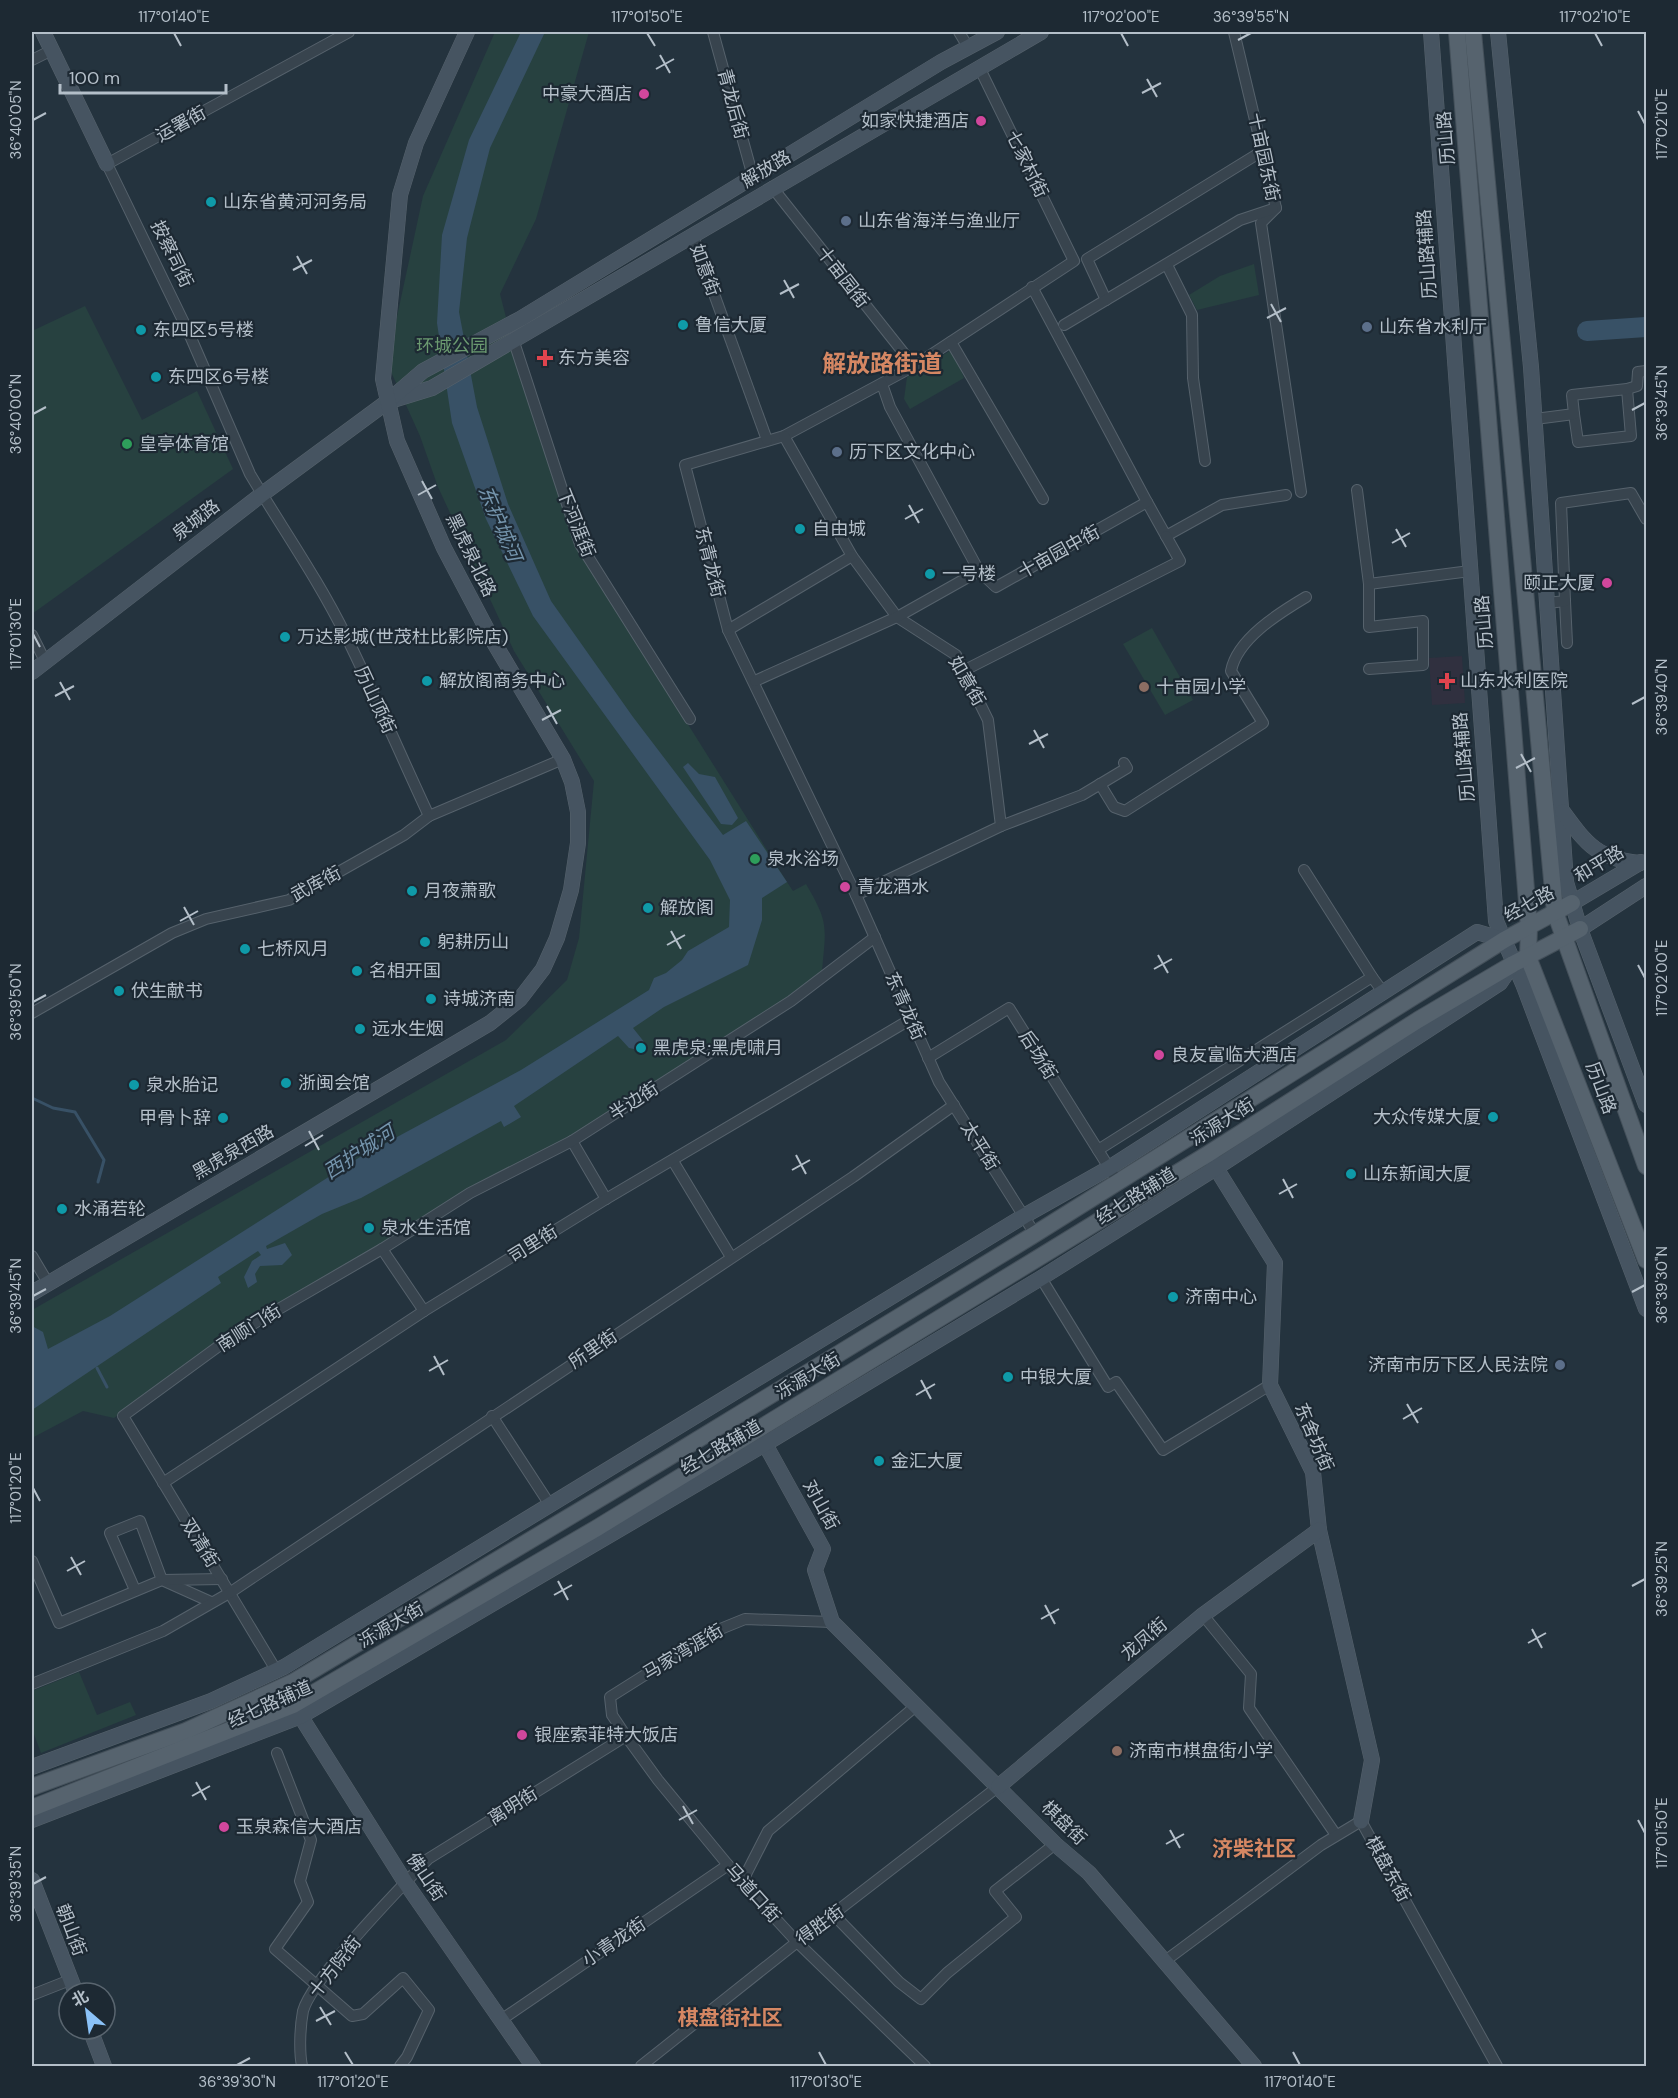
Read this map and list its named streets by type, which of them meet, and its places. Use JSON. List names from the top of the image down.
{
  "streets": {
    "main road": ["历山路", "经七路", "泺源大街"],
    "street": [
      "青龙后街",
      "运署街",
      "十亩园东街",
      "七家村街",
      "解放路",
      "按察司街",
      "历山路辅路",
      "如意街",
      "十亩园街",
      "泉城路",
      "下河涯街",
      "十亩园中街",
      "黑虎泉北路",
      "东青龙街",
      "历山顶街",
      "和平路",
      "武库街",
      "后场街",
      "半边街",
      "太平街",
      "黑虎泉西路",
      "经七路辅道",
      "司里街",
      "南顺门街",
      "所里街",
      "东舍坊街",
      "对山街",
      "双清街",
      "龙凤街",
      "马家湾涯街",
      "离明街",
      "棋盘街",
      "棋盘东街",
      "佛山街",
      "马道口街",
      "得胜街",
      "朝山街",
      "小青龙街",
      "十方院街"
    ]
  },
  "crossings": [
    ["青龙后街", "解放路"],
    ["运署街", "按察司街"],
    ["历山路", "历山路辅路"],
    ["历山路", "经七路"],
    ["历山路", "泺源大街"],
    ["七家村街", "解放路"],
    ["七家村街", "东青龙街"],
    ["解放路", "如意街"],
    ["解放路", "十亩园街"],
    ["解放路", "泉城路"],
    ["解放路", "下河涯街"],
    ["解放路", "黑虎泉北路"],
    ["按察司街", "泉城路"],
    ["按察司街", "历山顶街"],
    ["历山路辅路", "经七路"],
    ["历山路辅路", "泺源大街"],
    ["历山路辅路", "经七路辅道"],
    ["如意街", "东青龙街"],
    ["十亩园街", "东青龙街"],
    ["泉城路", "黑虎泉北路"],
    ["泉城路", "历山顶街"],
    ["黑虎泉北路", "武库街"],
    ["黑虎泉北路", "黑虎泉西路"],
    ["东青龙街", "后场街"],
    ["东青龙街", "半边街"],
    ["东青龙街", "太平街"],
    ["东青龙街", "司里街"],
    ["历山顶街", "武库街"],
    ["和平路", "经七路"],
    ["经七路", "泺源大街"],
    ["经七路", "经七路辅道"],
    ["后场街", "泺源大街"],
    ["后场街", "太平街"],
    ["后场街", "经七路辅道"],
    ["半边街", "南顺门街"],
    ["泺源大街", "太平街"],
    ["泺源大街", "经七路辅道"],
    ["泺源大街", "东舍坊街"],
    ["泺源大街", "佛山街"],
    ["太平街", "经七路辅道"],
    ["太平街", "所里街"],
    ["经七路辅道", "东舍坊街"],
    ["经七路辅道", "对山街"],
    ["经七路辅道", "双清街"],
    ["经七路辅道", "佛山街"],
    ["司里街", "双清街"],
    ["南顺门街", "双清街"],
    ["所里街", "双清街"],
    ["东舍坊街", "龙凤街"],
    ["东舍坊街", "棋盘东街"],
    ["对山街", "马家湾涯街"],
    ["对山街", "棋盘街"],
    ["龙凤街", "棋盘街"],
    ["龙凤街", "得胜街"],
    ["马家湾涯街", "棋盘街"],
    ["马家湾涯街", "马道口街"],
    ["离明街", "佛山街"],
    ["离明街", "马道口街"],
    ["离明街", "十方院街"],
    ["棋盘街", "棋盘东街"],
    ["棋盘街", "得胜街"],
    ["佛山街", "小青龙街"],
    ["佛山街", "十方院街"],
    ["马道口街", "得胜街"],
    ["马道口街", "小青龙街"]
  ],
  "districts": ["解放路街道", "济柴社区", "棋盘街社区"],
  "water": ["东护城河", "西护城河"],
  "parks": ["环城公园"],
  "places": {
    "other": [
      "中豪大酒店",
      "如家快捷酒店",
      "山东省黄河河务局",
      "山东省海洋与渔业厅",
      "鲁信大厦",
      "山东省水利厅",
      "东四区5号楼",
      "东四区6号楼",
      "皇亭体育馆",
      "历下区文化中心",
      "自由城",
      "一号楼",
      "颐正大厦",
      "万达影城(世茂杜比影院店)",
      "解放阁商务中心",
      "十亩园小学",
      "泉水浴场",
      "青龙酒水",
      "月夜萧歌",
      "解放阁",
      "躬耕历山",
      "七桥风月",
      "名相开国",
      "伏生献书",
      "诗城济南",
      "远水生烟",
      "黑虎泉;黑虎啸月",
      "良友富临大酒店",
      "浙闽会馆",
      "泉水胎记",
      "大众传媒大厦",
      "甲骨卜辞",
      "山东新闻大厦",
      "水涌若轮",
      "泉水生活馆",
      "济南中心",
      "济南市历下区人民法院",
      "中银大厦",
      "金汇大厦",
      "银座索菲特大饭店",
      "济南市棋盘街小学",
      "玉泉森信大酒店"
    ],
    "health": ["东方美容", "山东水利医院"]
  },
  "scale_bar": "100 m",
  "north": "top left",
  "coordinates": [
    "117°01'40\"E",
    "117°01'50\"E",
    "117°02'00\"E",
    "36°39'55\"N",
    "117°02'10\"E",
    "36°40'05\"N",
    "36°39'45\"N",
    "36°40'00\"N",
    "117°01'30\"E",
    "36°39'40\"N",
    "36°39'50\"N",
    "36°39'30\"N",
    "117°01'20\"E",
    "36°39'25\"N",
    "36°39'35\"N"
  ]
}
